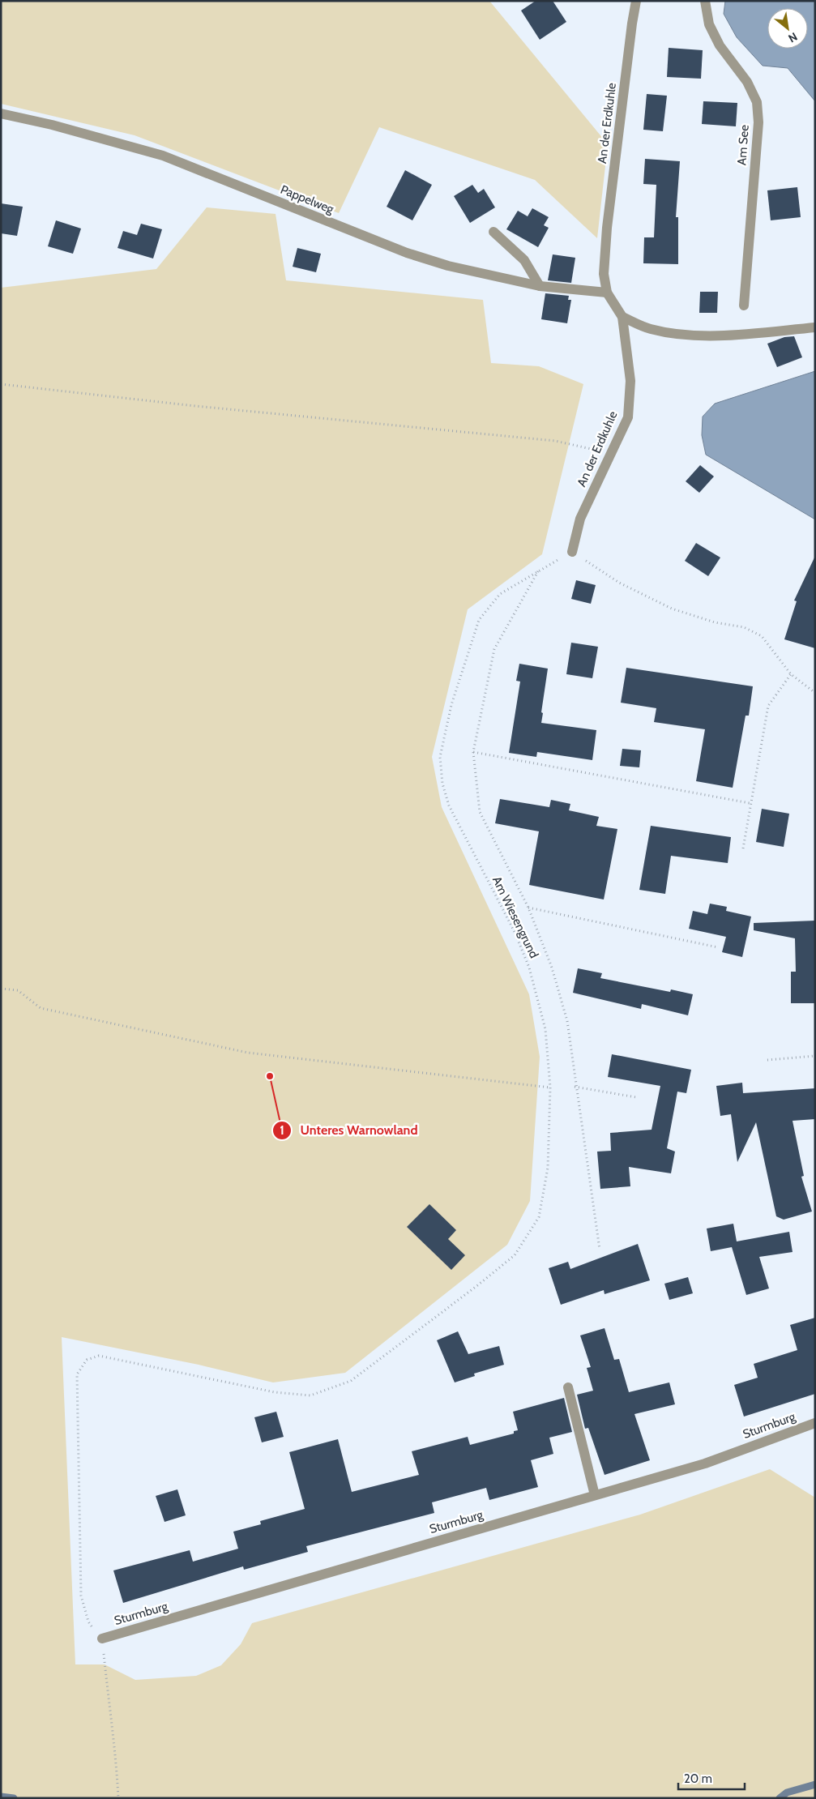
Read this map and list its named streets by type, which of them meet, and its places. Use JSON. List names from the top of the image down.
{
  "streets": {
    "street": [
      "An der Erdkuhle",
      "Am See",
      "Pappelweg",
      "Sturmburg"
    ],
    "path": ["Am Wiesengrund"]
  },
  "crossings": [
    ["An der Erdkuhle", "Pappelweg"],
    ["An der Erdkuhle", "Am Wiesengrund"],
    ["Am Wiesengrund", "Sturmburg"]
  ],
  "places": ["Unteres Warnowland"],
  "scale_bar": "20 m",
  "north": "bottom right"
}
